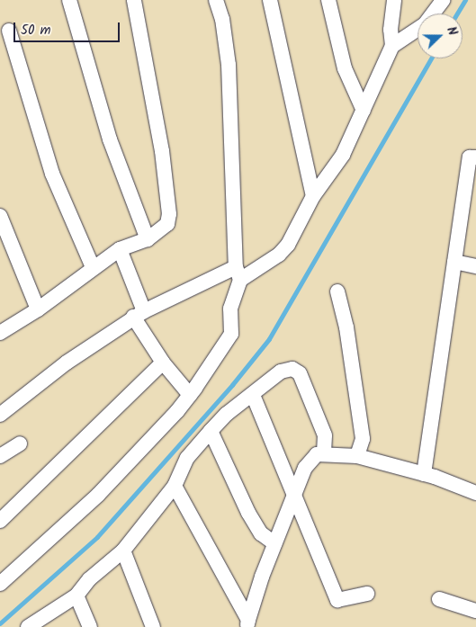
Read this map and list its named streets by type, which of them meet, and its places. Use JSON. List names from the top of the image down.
{
  "scale_bar": "50 m",
  "north": "right"
}
